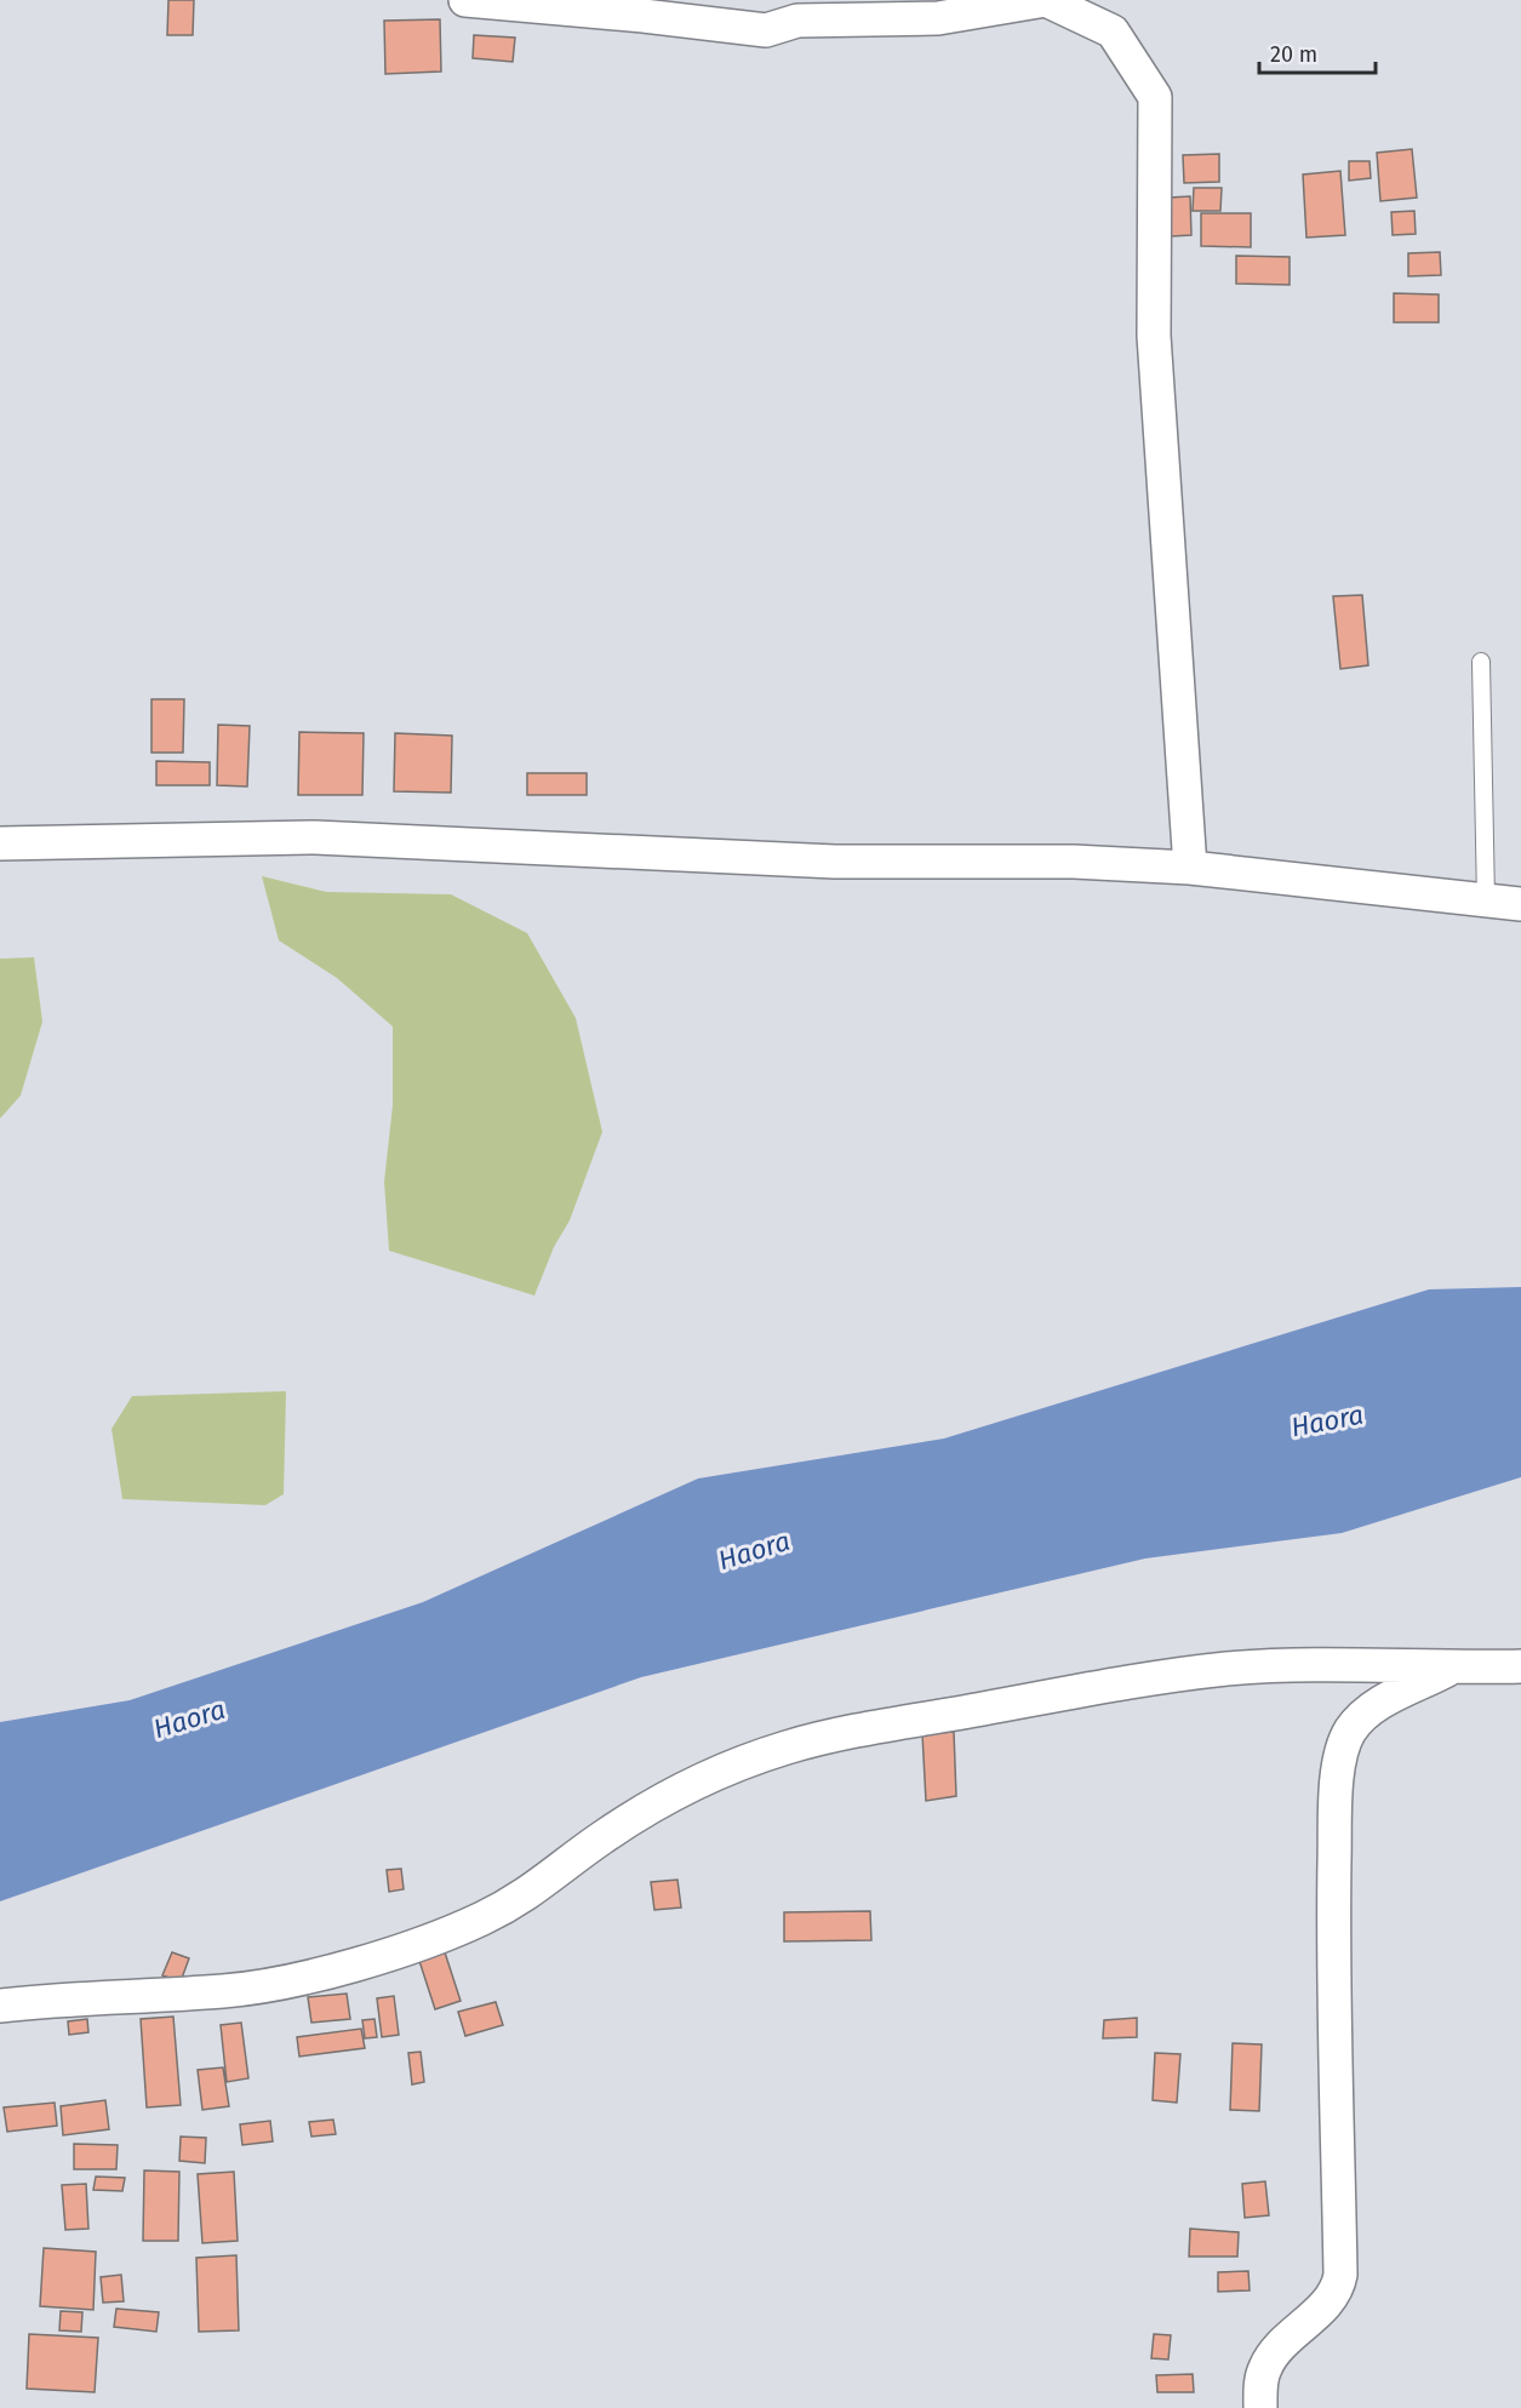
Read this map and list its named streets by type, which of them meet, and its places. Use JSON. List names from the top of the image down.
{
  "water": ["Haora"],
  "scale_bar": "20 m"
}
